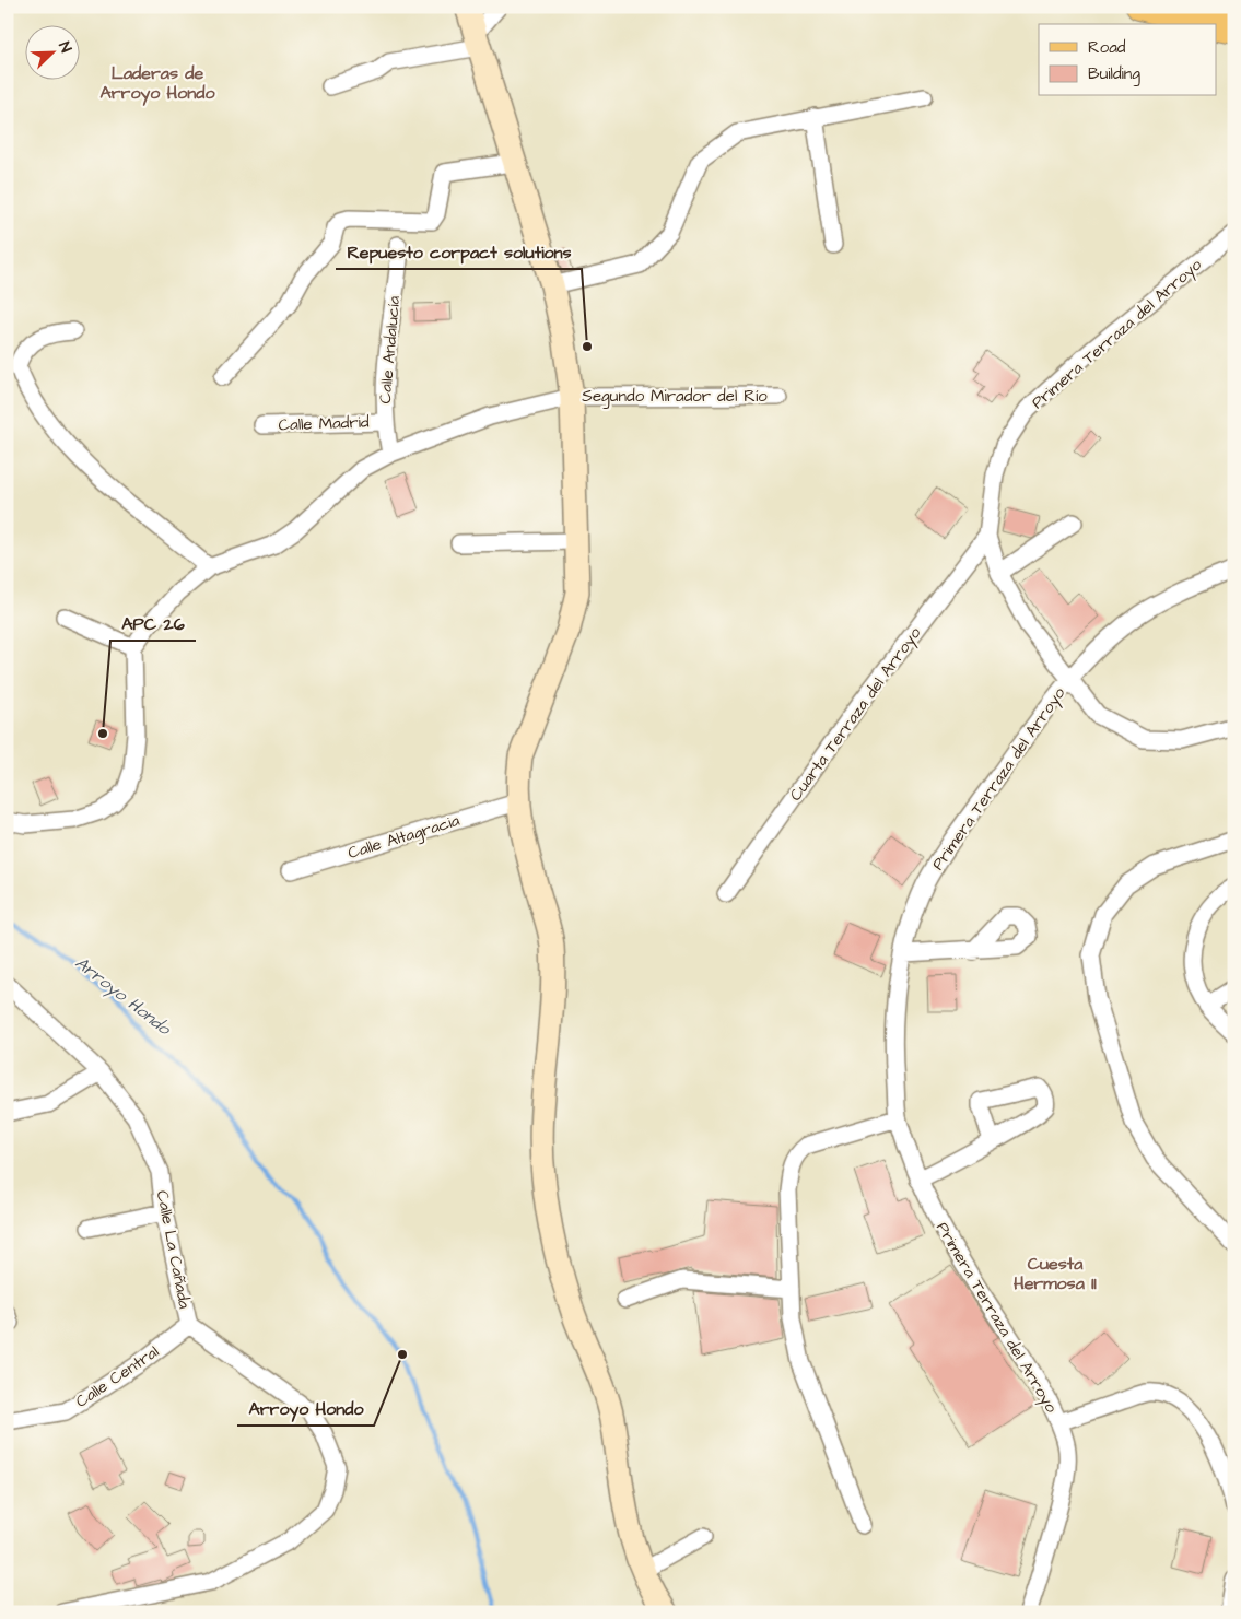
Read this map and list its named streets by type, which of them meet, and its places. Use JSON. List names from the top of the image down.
{
  "streets": {
    "street": [
      "Primera Terraza del Arroyo",
      "Calle Andalucía",
      "Segundo Mirador del Río",
      "Calle Madrid",
      "Cuarta Terraza del Arroyo",
      "Calle Altagracia",
      "Calle La Cañada",
      "Calle Central"
    ]
  },
  "crossings": [
    ["Primera Terraza del Arroyo", "Cuarta Terraza del Arroyo"],
    ["Calle Andalucía", "Segundo Mirador del Río"],
    ["Calle Andalucía", "Calle Madrid"],
    ["Calle La Cañada", "Calle Central"]
  ],
  "districts": ["Laderas de Arroyo Hondo", "Cuesta Hermosa II"],
  "water": ["Arroyo Hondo"],
  "places": ["Repuesto corpact solutions", "APC 26", "Arroyo Hondo"],
  "legend": ["Road", "Building"],
  "north": "top right"
}
